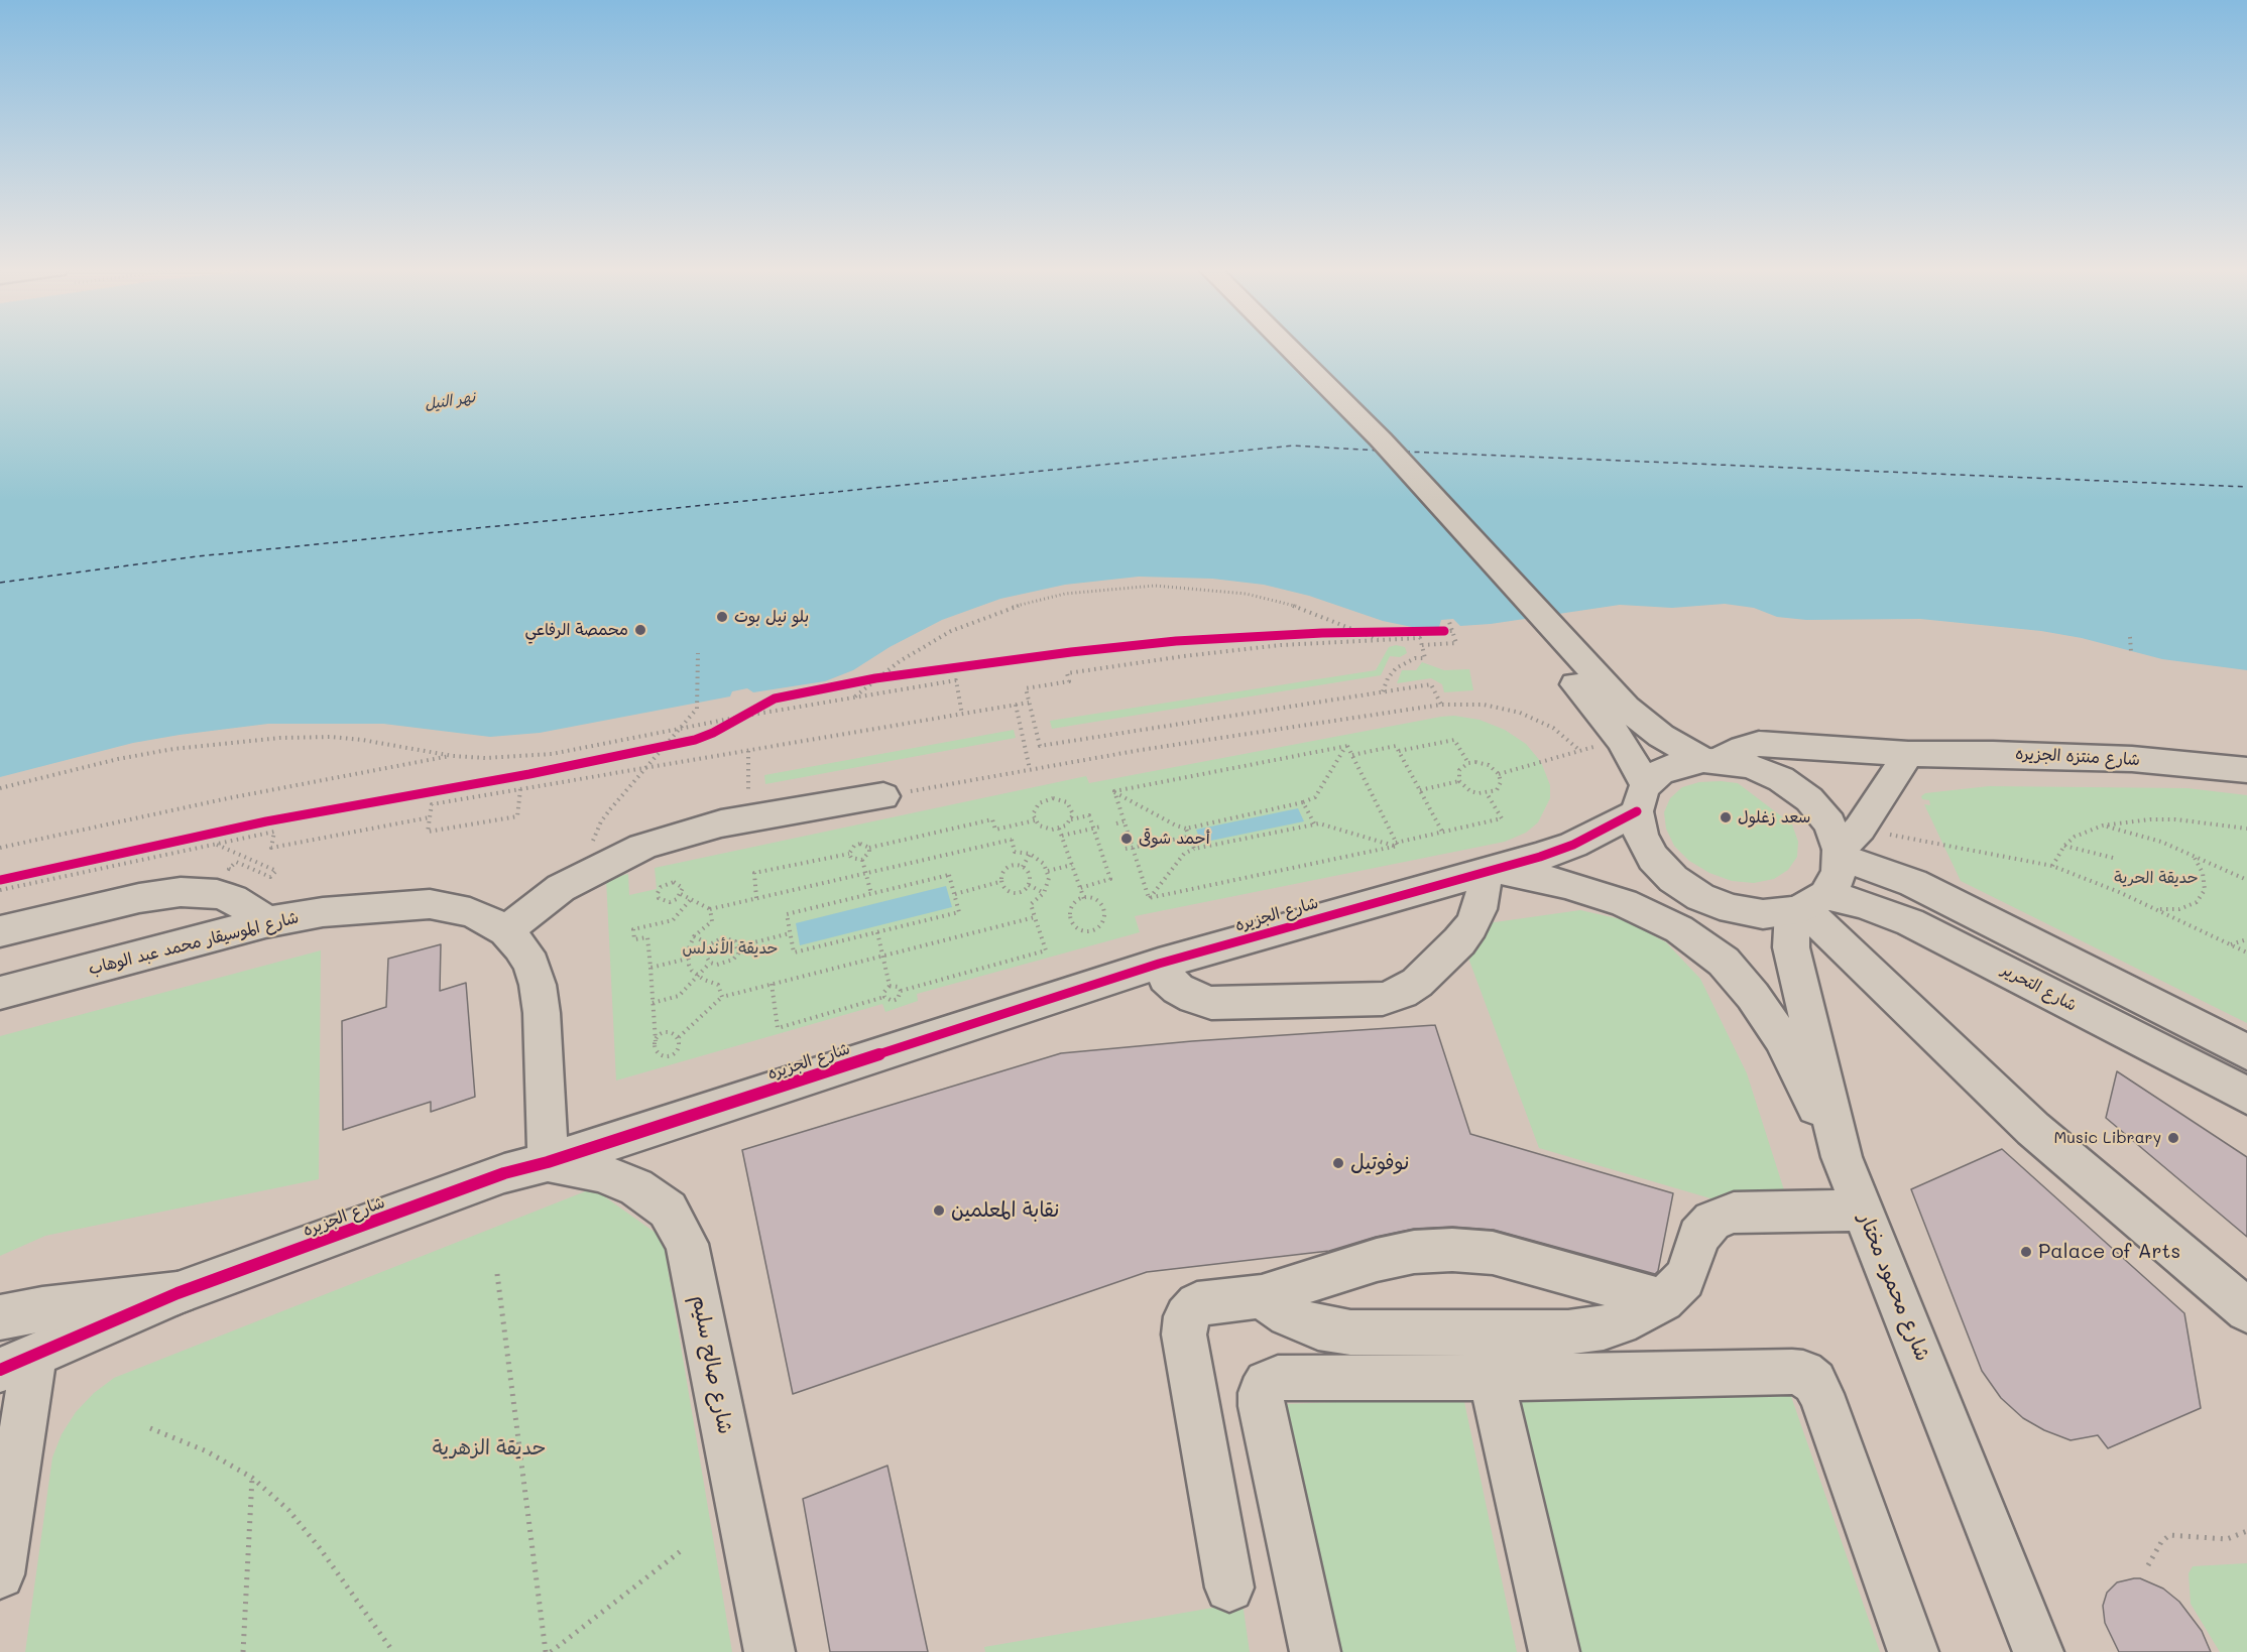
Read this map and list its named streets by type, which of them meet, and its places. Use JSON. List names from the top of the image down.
{
  "streets": {
    "main road": [
      "شارع منتزه الجزيره",
      "شارع الجزيره",
      "شارع الموسيقار محمد عبد الوهاب",
      "شارع التحرير",
      "شارع محمود مختار",
      "شارع صالح سليم"
    ]
  },
  "crossings": [
    ["شارع منتزه الجزيره", "شارع الجزيره"],
    ["شارع منتزه الجزيره", "شارع التحرير"],
    ["شارع منتزه الجزيره", "شارع محمود مختار"],
    ["شارع الجزيره", "شارع الموسيقار محمد عبد الوهاب"],
    ["شارع الجزيره", "شارع التحرير"],
    ["شارع الجزيره", "شارع محمود مختار"],
    ["شارع الجزيره", "شارع صالح سليم"],
    ["شارع الموسيقار محمد عبد الوهاب", "شارع صالح سليم"],
    ["شارع التحرير", "شارع محمود مختار"]
  ],
  "water": ["نهر النيل"],
  "parks": ["حديقة الحرية", "حديقة الأندلس", "حديقة الزهرية"],
  "places": [
    "بلو نيل بوت",
    "محمصة الرفاعي",
    "سعد زغلول",
    "أحمد شوقى",
    "Music Library",
    "نوفوتيل",
    "نقابة المعلمين",
    "Palace of Arts"
  ]
}
